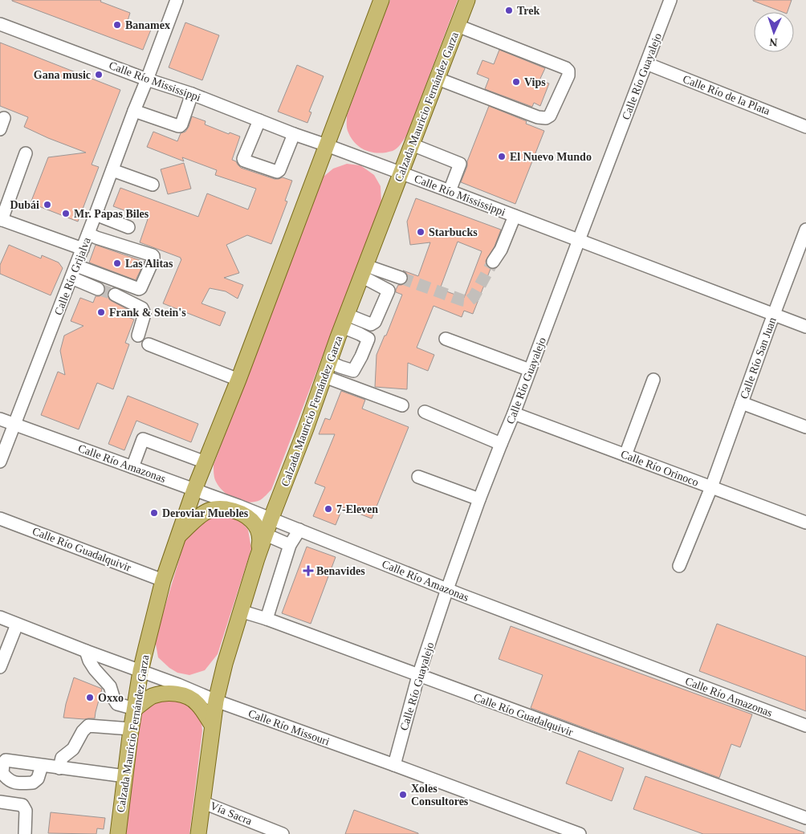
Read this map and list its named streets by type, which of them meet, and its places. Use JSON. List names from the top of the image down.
{
  "streets": {
    "main road": ["Calzada Mauricio Fernández Garza"],
    "street": [
      "Calle Río Guayalejo",
      "Calle Río Mississippi",
      "Calle Río de la Plata",
      "Calle Río Grijalva",
      "Calle Río San Juan",
      "Calle Río Amazonas",
      "Calle Río Orinoco",
      "Calle Río Guadalquivir",
      "Calle Río Missouri",
      "Vía Sacra"
    ]
  },
  "crossings": [
    ["Calle Río Guayalejo", "Calle Río Mississippi"],
    ["Calle Río Guayalejo", "Calle Río de la Plata"],
    ["Calle Río Guayalejo", "Calle Río Amazonas"],
    ["Calle Río Guayalejo", "Calle Río Orinoco"],
    ["Calle Río Guayalejo", "Calle Río Guadalquivir"],
    ["Calle Río Guayalejo", "Calle Río Missouri"],
    ["Calle Río Mississippi", "Calzada Mauricio Fernández Garza"],
    ["Calle Río Mississippi", "Calle Río Grijalva"],
    ["Calle Río Mississippi", "Calle Río San Juan"],
    ["Calzada Mauricio Fernández Garza", "Calle Río Amazonas"],
    ["Calzada Mauricio Fernández Garza", "Calle Río Guadalquivir"],
    ["Calzada Mauricio Fernández Garza", "Calle Río Missouri"],
    ["Calzada Mauricio Fernández Garza", "Vía Sacra"],
    ["Calle Río Grijalva", "Calle Río Amazonas"],
    ["Calle Río San Juan", "Calle Río Orinoco"]
  ],
  "places": {
    "other": [
      "Trek",
      "Banamex",
      "Gana music",
      "Vips",
      "El Nuevo Mundo",
      "Dubái",
      "Mr. Papas Biles",
      "Starbucks",
      "Las Alitas",
      "Frank & Stein's",
      "7-Eleven",
      "Deroviar Muebles",
      "Oxxo",
      "Xoles Consultores"
    ],
    "health": ["Benavides"]
  },
  "north": "bottom"
}
